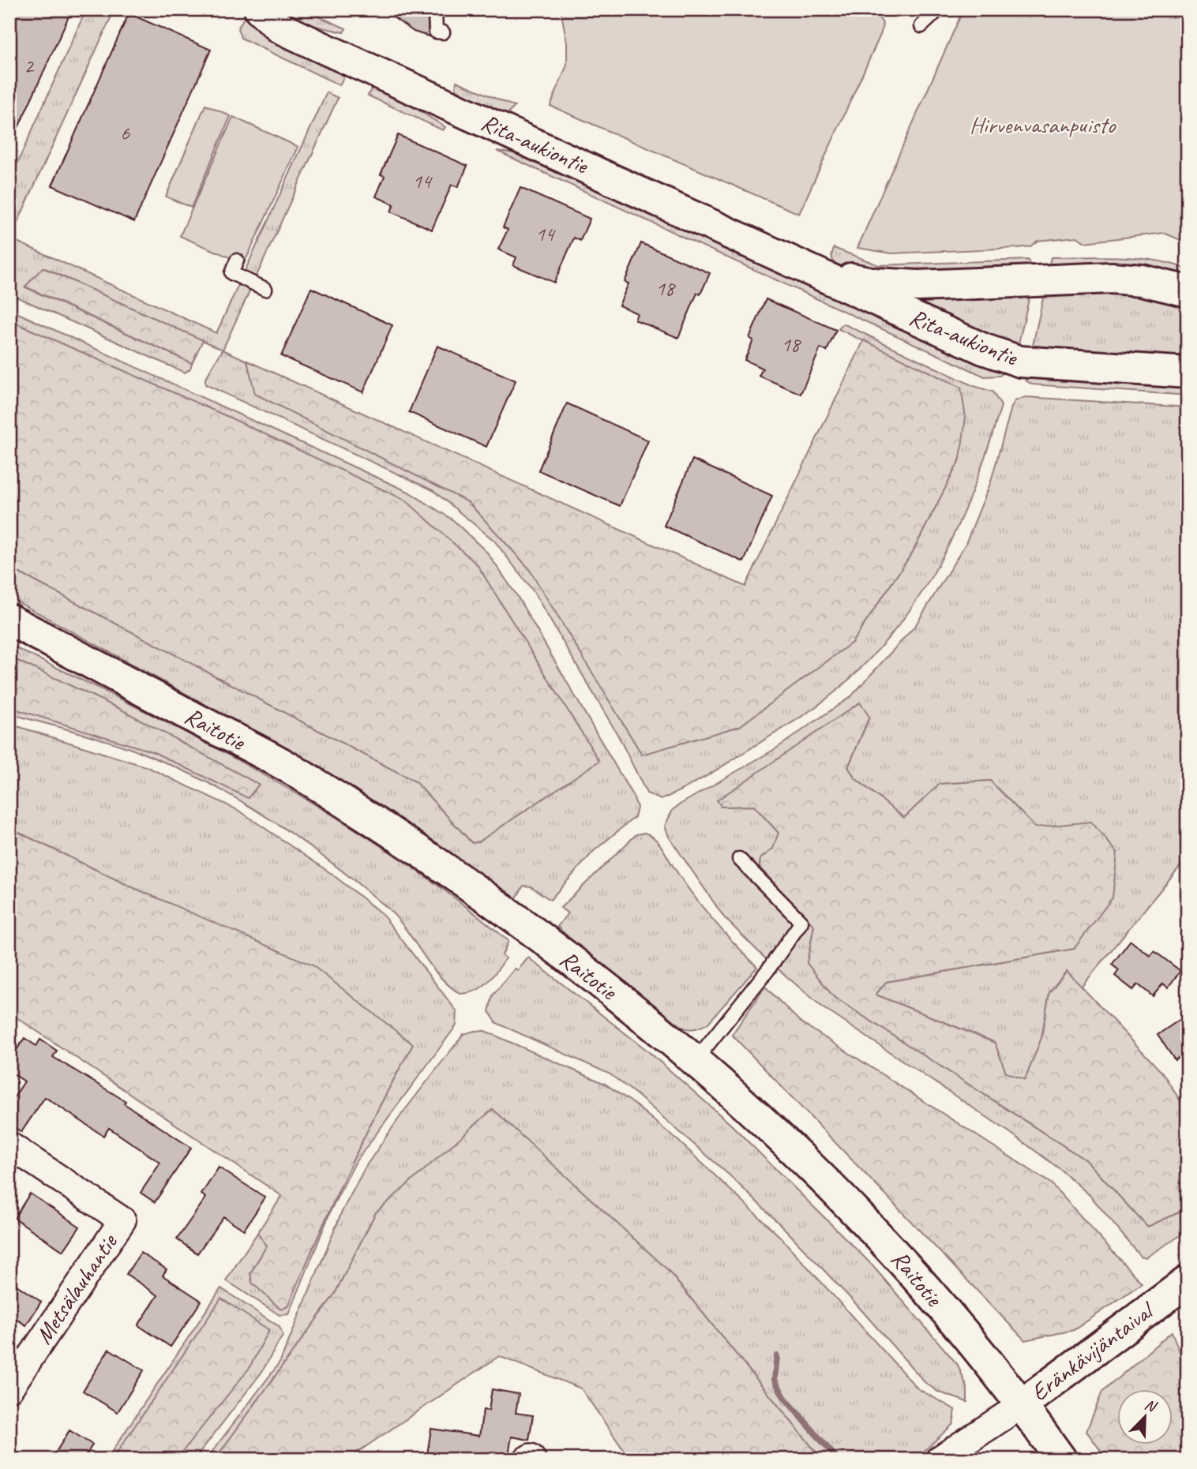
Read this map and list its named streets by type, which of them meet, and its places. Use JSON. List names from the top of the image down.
{
  "streets": {
    "street": [
      "Rita-aukiontie",
      "Raitotie",
      "Metsälauhantie",
      "Eränkävijäntaival"
    ]
  },
  "crossings": [
    ["Raitotie", "Eränkävijäntaival"]
  ],
  "parks": ["Hirvenvasanpuisto"],
  "house_numbers": [
    "2",
    "6",
    "14",
    "14",
    "18",
    "18"
  ],
  "north": "top right"
}
